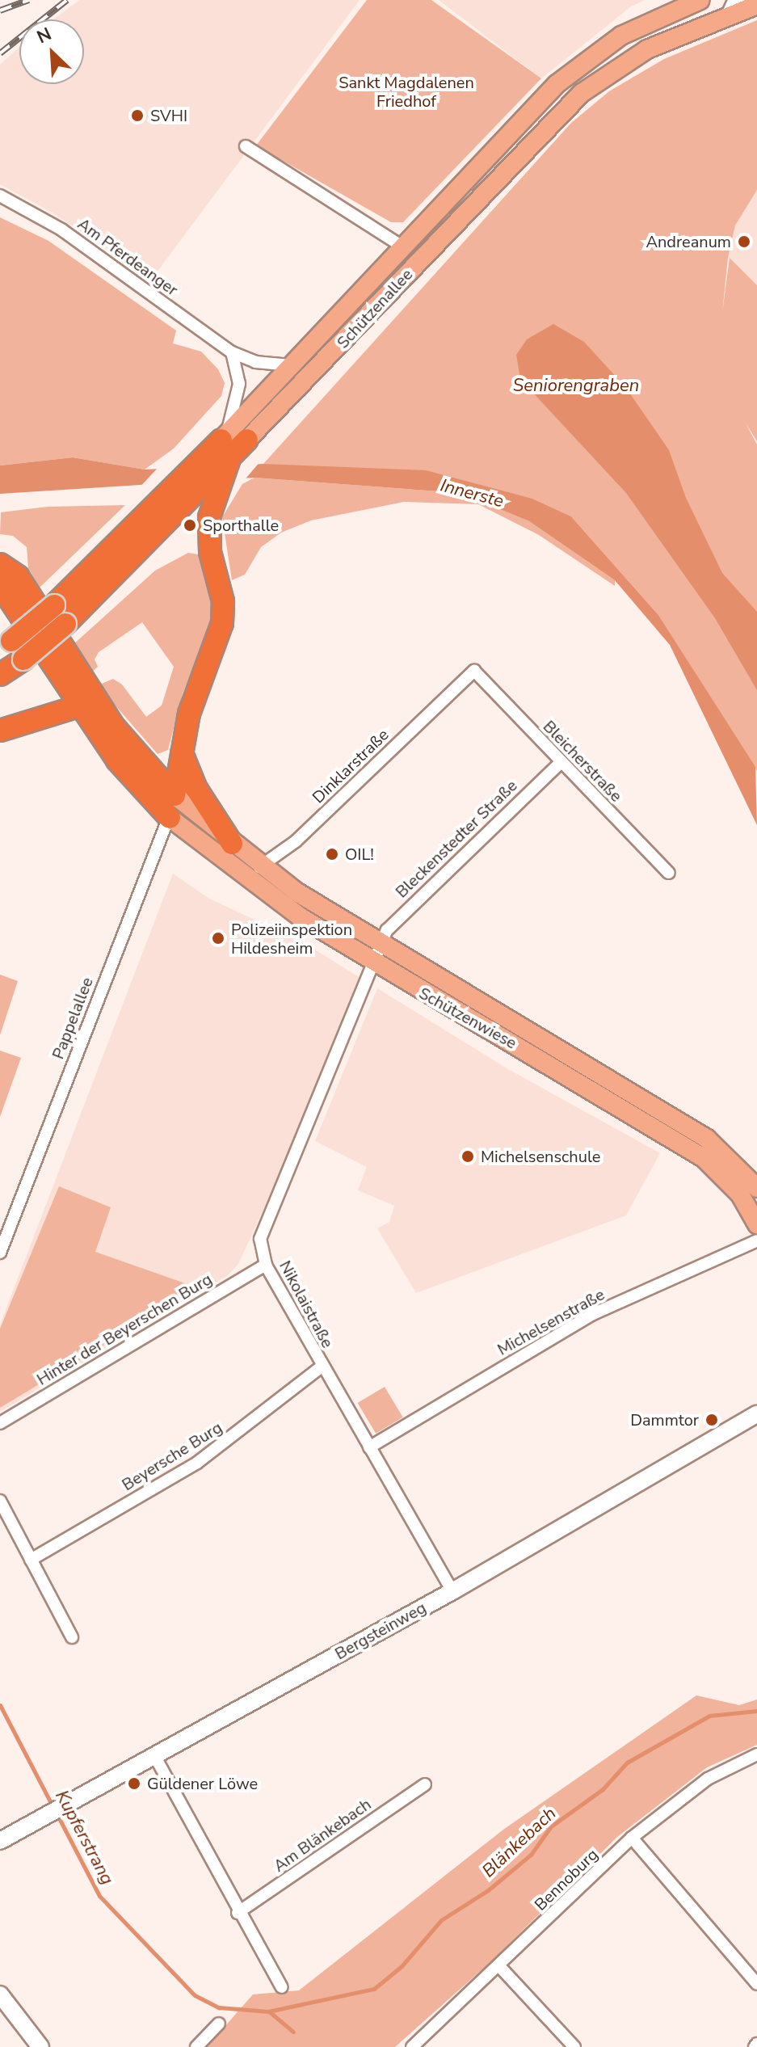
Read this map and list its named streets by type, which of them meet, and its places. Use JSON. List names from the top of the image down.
{
  "streets": {
    "highway": ["Schützenallee"],
    "main road": ["Schützenwiese"],
    "street": [
      "Am Pferdeanger",
      "Bleicherstraße",
      "Dinklarstraße",
      "Bleckenstedter Straße",
      "Pappelallee",
      "Nikolaistraße",
      "Michelsenstraße",
      "Hinter der Beyerschen Burg",
      "Beyersche Burg",
      "Bergsteinweg",
      "Am Blänkebach",
      "Bennoburg"
    ]
  },
  "crossings": [
    ["Am Pferdeanger", "Schützenallee"],
    ["Bleicherstraße", "Dinklarstraße"],
    ["Bleicherstraße", "Bleckenstedter Straße"],
    ["Dinklarstraße", "Schützenwiese"],
    ["Bleckenstedter Straße", "Schützenwiese"],
    ["Bleckenstedter Straße", "Nikolaistraße"],
    ["Pappelallee", "Schützenwiese"],
    ["Schützenwiese", "Nikolaistraße"],
    ["Nikolaistraße", "Michelsenstraße"],
    ["Nikolaistraße", "Hinter der Beyerschen Burg"],
    ["Nikolaistraße", "Beyersche Burg"],
    ["Nikolaistraße", "Bergsteinweg"]
  ],
  "water": [
    "Seniorengraben",
    "Innerste",
    "Kupferstrang",
    "Blänkebach"
  ],
  "parks": ["Sankt Magdalenen Friedhof"],
  "places": [
    "SVHI",
    "Andreanum",
    "Sporthalle",
    "OIL!",
    "Polizeiinspektion Hildesheim",
    "Michelsenschule",
    "Dammtor",
    "Güldener Löwe"
  ],
  "north": "top left"
}
